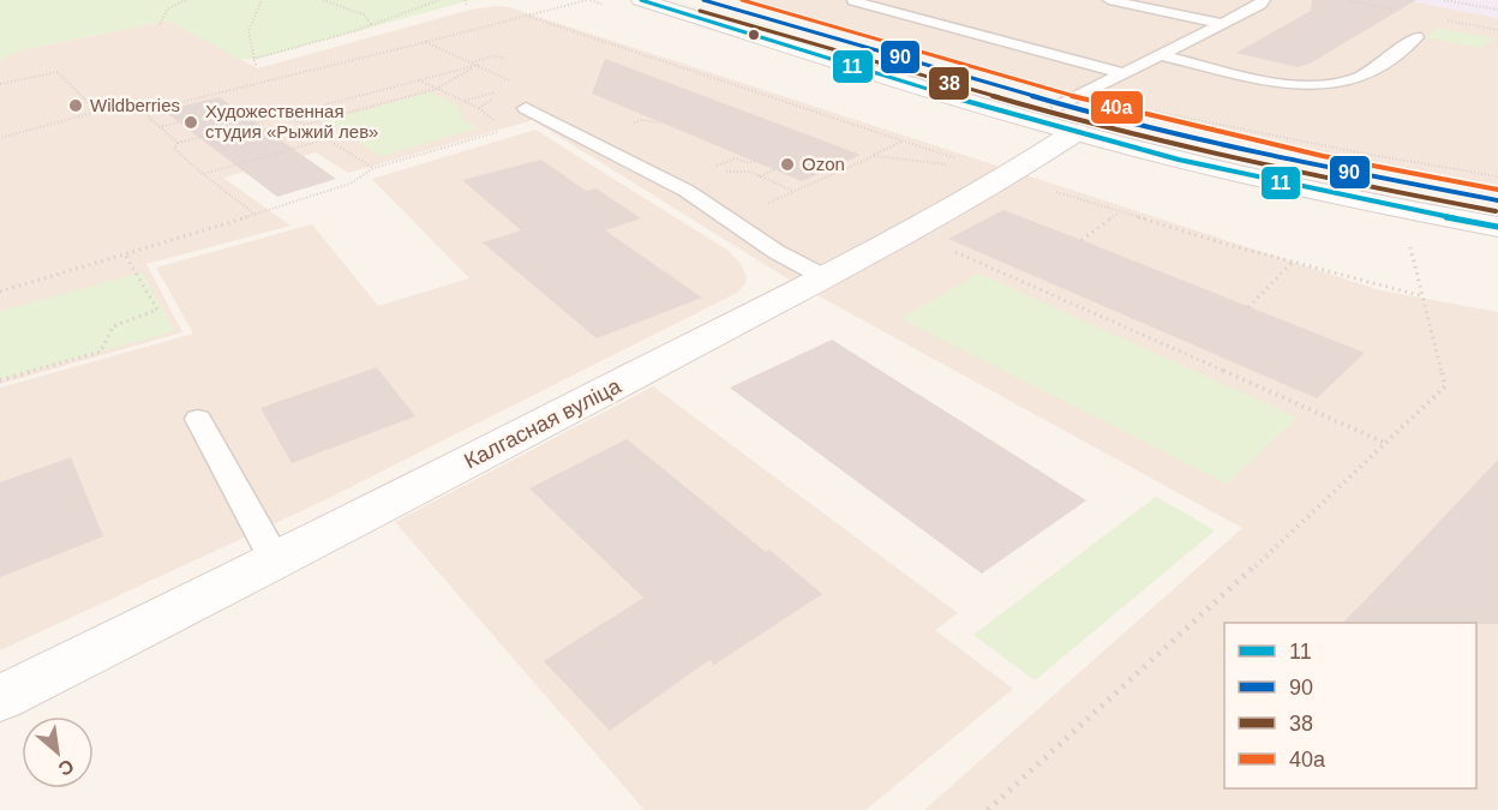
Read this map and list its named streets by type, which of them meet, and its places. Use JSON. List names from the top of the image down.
{
  "streets": {
    "main road": ["Калгасная вуліца"]
  },
  "places": ["Wildberries", "Художественная студия «Рыжий лев»", "Ozon"],
  "lines": [
    "transit line 11",
    "transit line 90",
    "transit line 40а",
    "transit line 38"
  ],
  "legend": [
    "11",
    "90",
    "38",
    "40а"
  ],
  "north": "bottom right"
}
